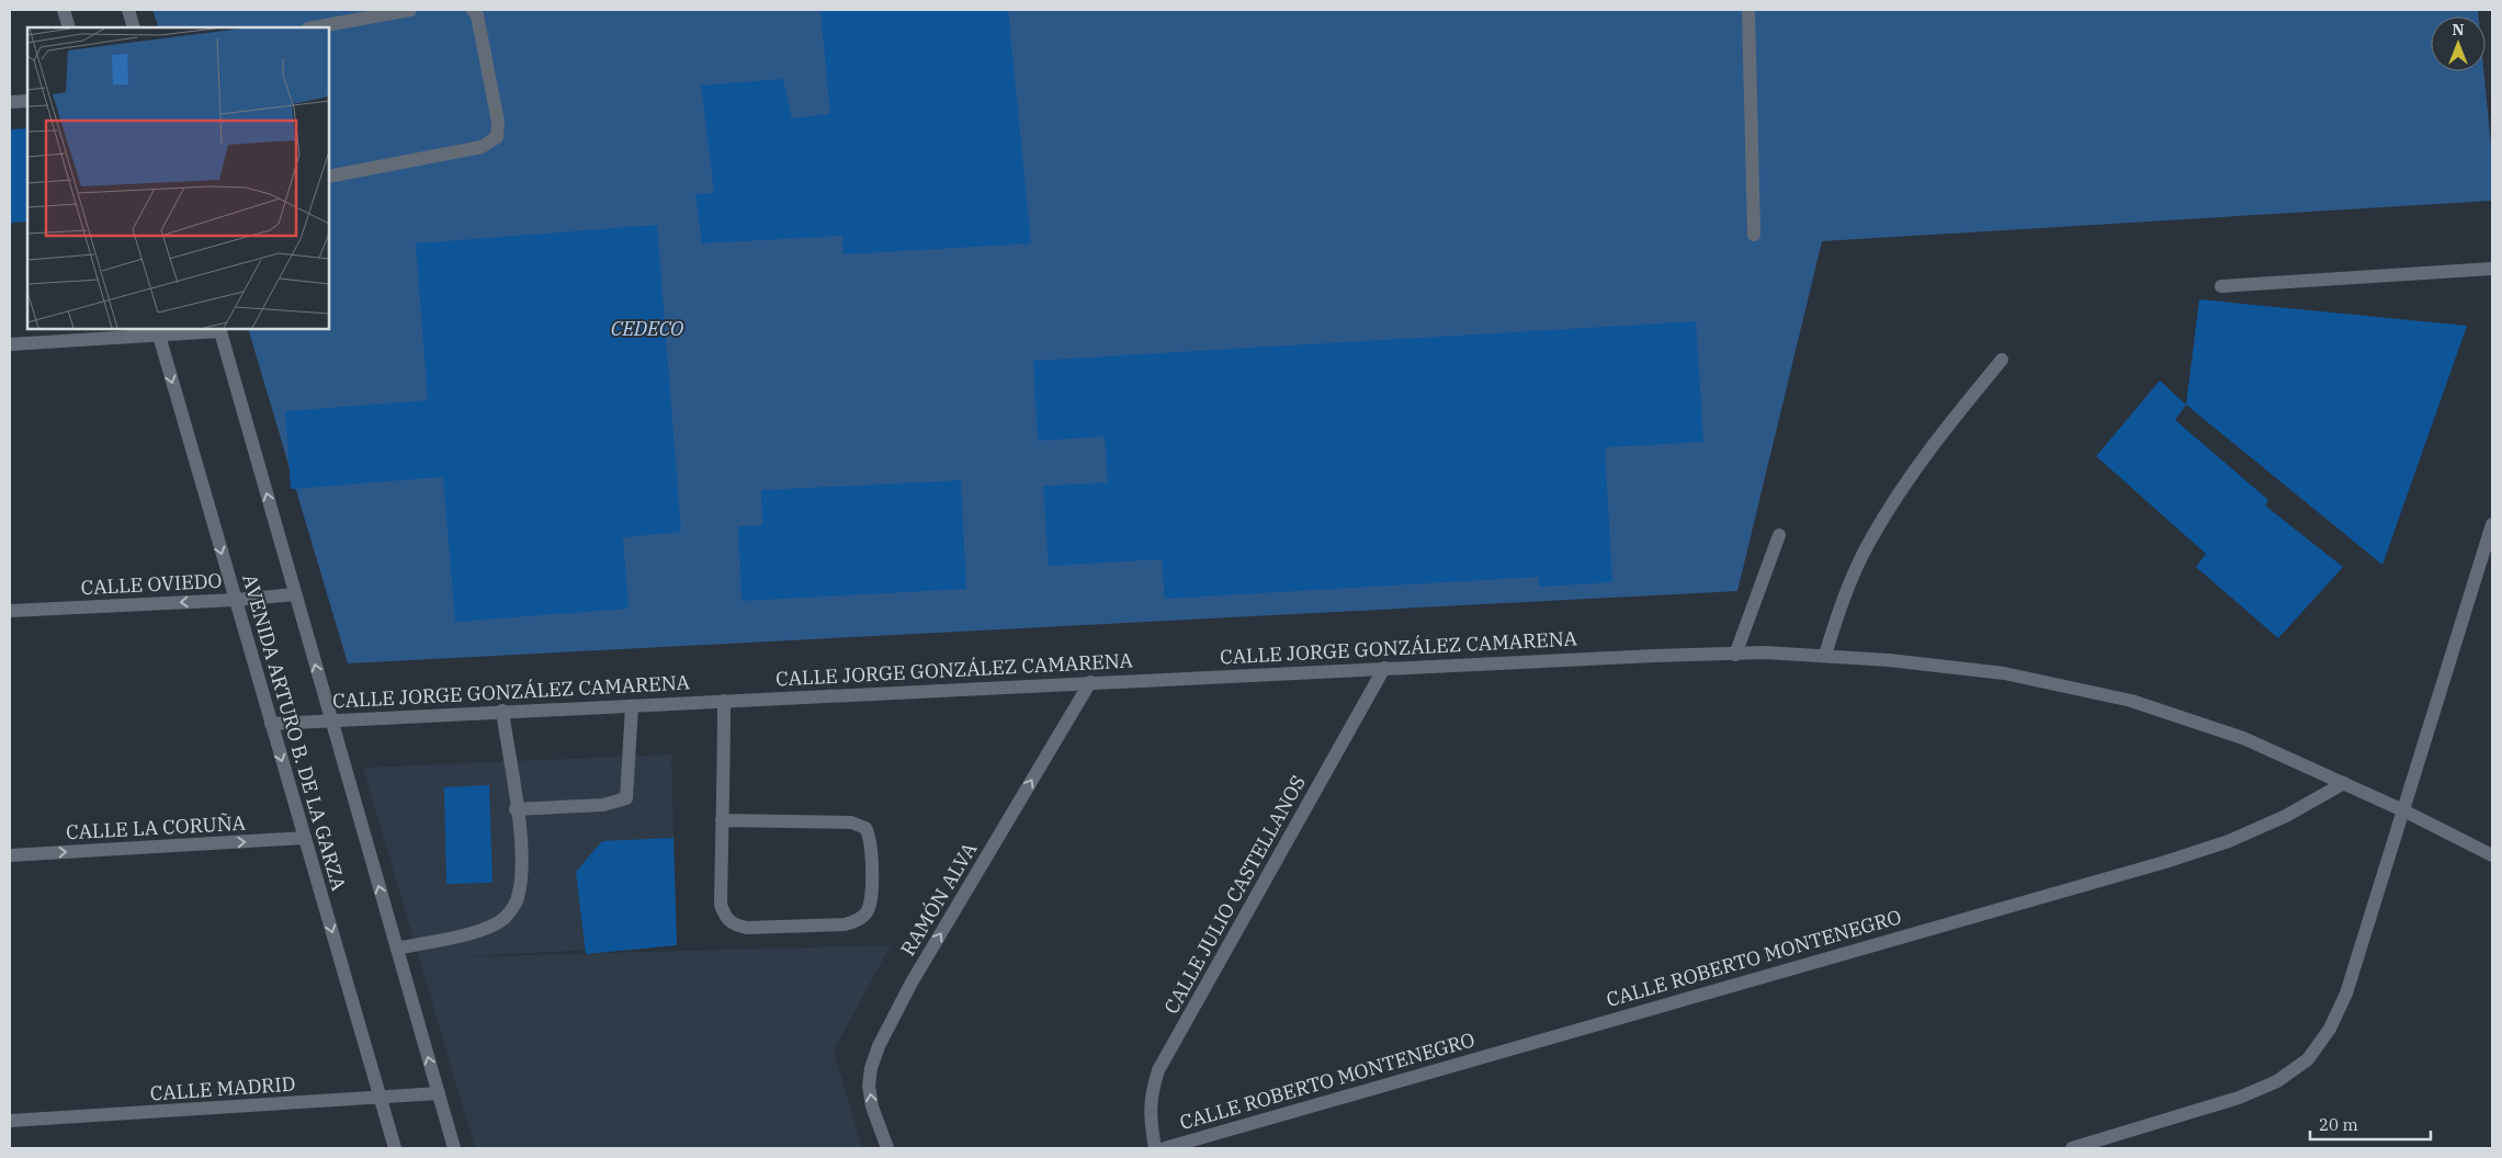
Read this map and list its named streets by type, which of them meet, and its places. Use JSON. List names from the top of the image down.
{
  "streets": {
    "street": [
      "CALLE OVIEDO",
      "CALLE JORGE GONZÁLEZ CAMARENA",
      "AVENIDA ARTURO B. DE LA GARZA",
      "CALLE LA CORUÑA",
      "CALLE JULIO CASTELLANOS",
      "RAMÓN ALVA",
      "CALLE ROBERTO MONTENEGRO",
      "CALLE MADRID"
    ]
  },
  "crossings": [
    ["CALLE OVIEDO", "AVENIDA ARTURO B. DE LA GARZA"],
    ["CALLE JORGE GONZÁLEZ CAMARENA", "AVENIDA ARTURO B. DE LA GARZA"],
    ["CALLE JORGE GONZÁLEZ CAMARENA", "CALLE JULIO CASTELLANOS"],
    ["CALLE JORGE GONZÁLEZ CAMARENA", "RAMÓN ALVA"],
    ["CALLE JORGE GONZÁLEZ CAMARENA", "CALLE ROBERTO MONTENEGRO"],
    ["AVENIDA ARTURO B. DE LA GARZA", "CALLE LA CORUÑA"],
    ["AVENIDA ARTURO B. DE LA GARZA", "CALLE MADRID"]
  ],
  "one_way": ["CALLE OVIEDO", "CALLE LA CORUÑA", "RAMÓN ALVA"],
  "parks": ["CEDECO"],
  "scale_bar": "20 m",
  "north": "top"
}
